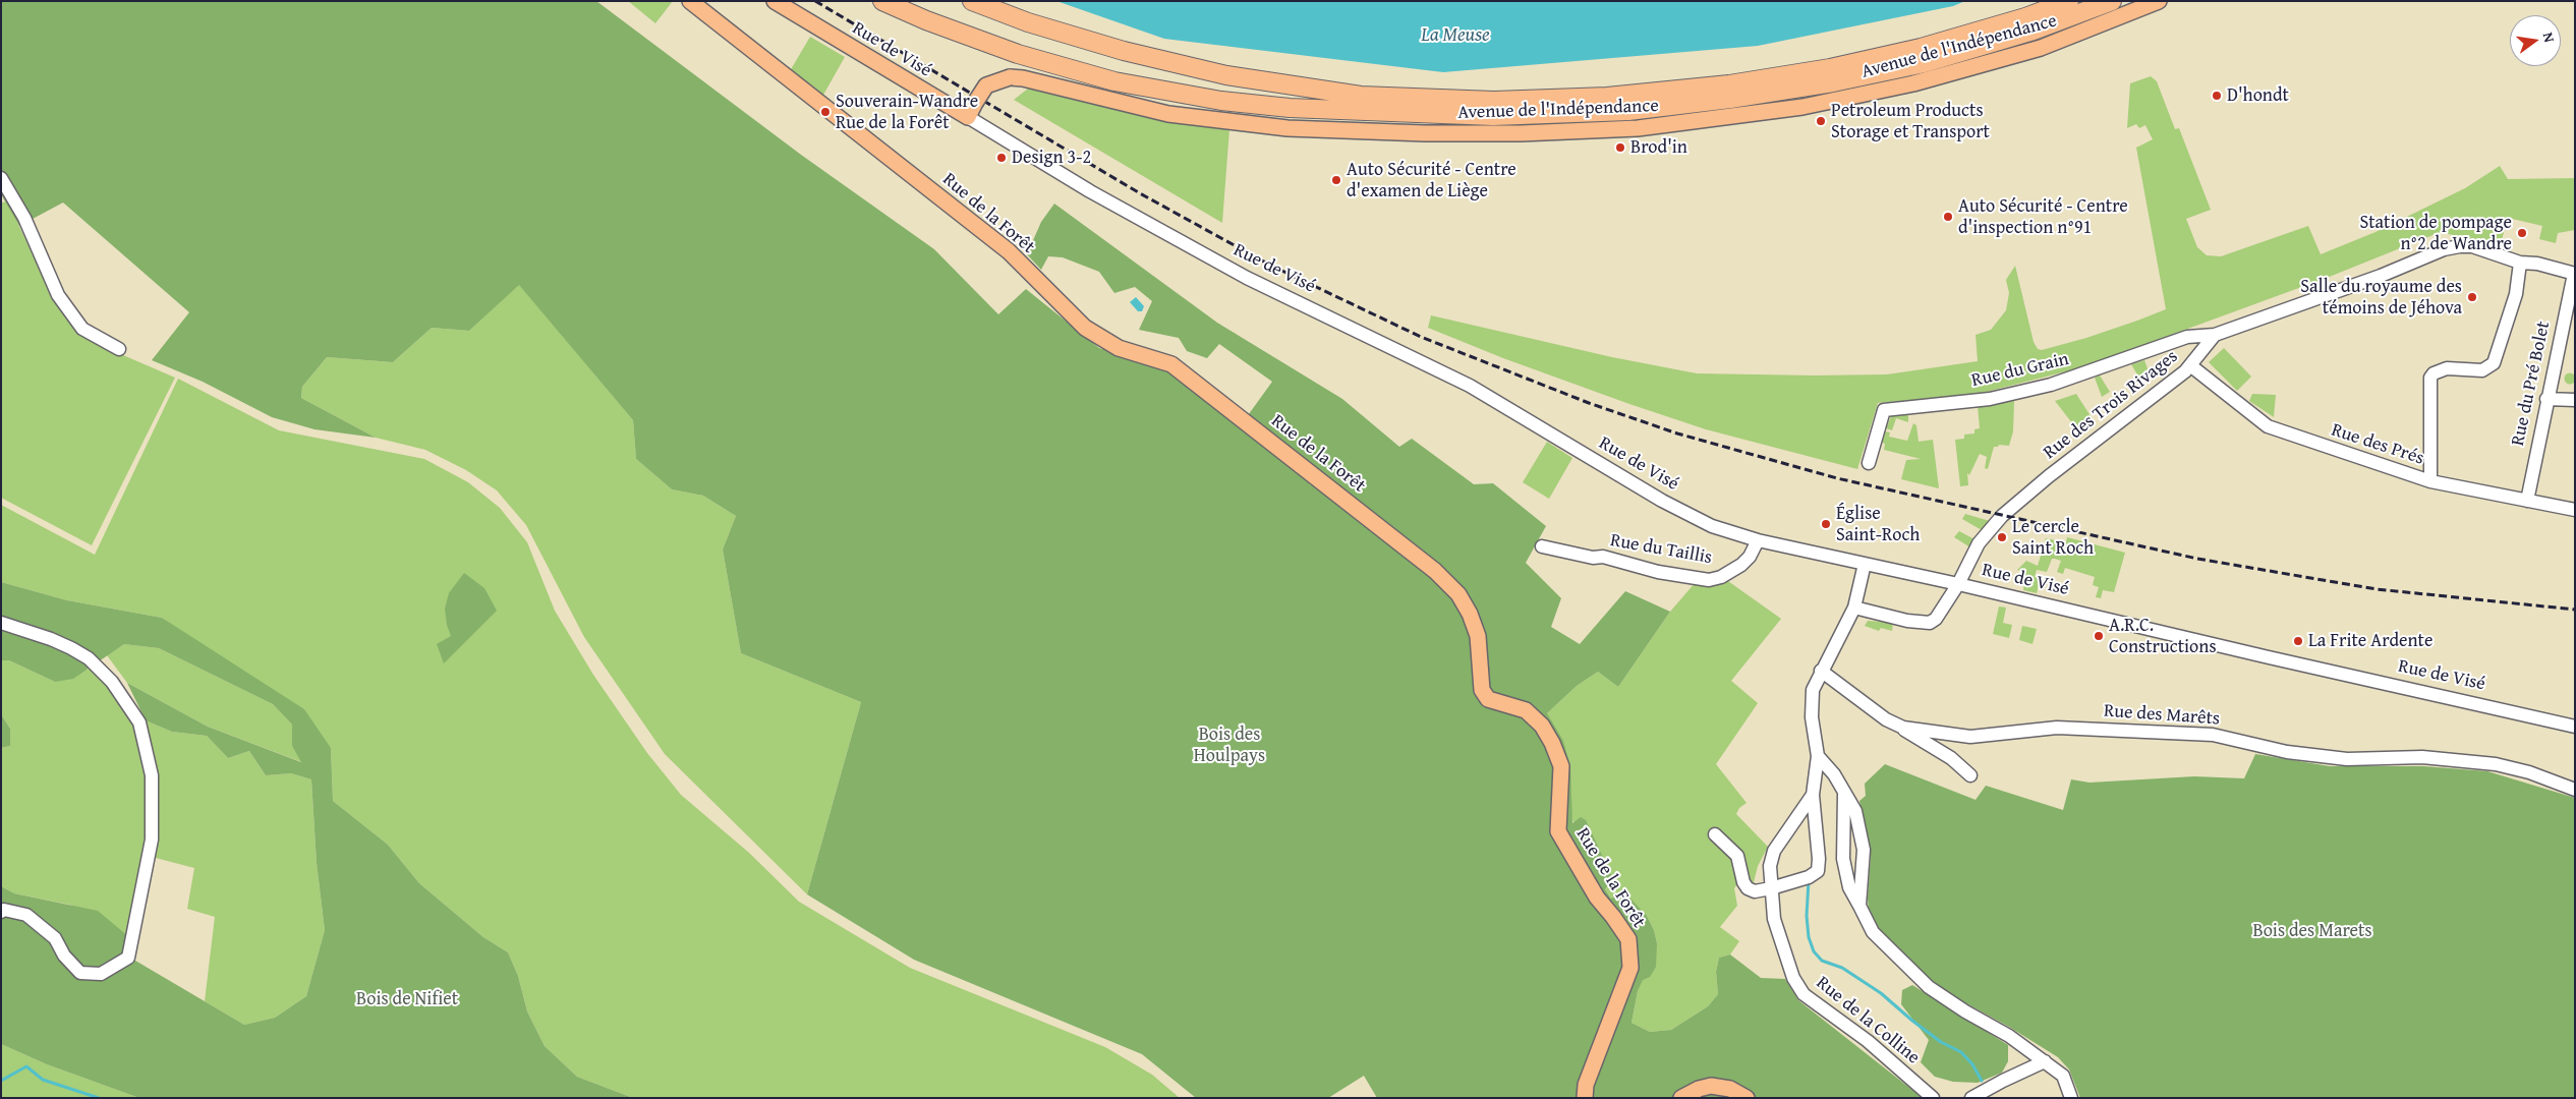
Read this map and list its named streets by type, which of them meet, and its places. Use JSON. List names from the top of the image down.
{
  "streets": {
    "main road": ["Avenue de l'Indépendance", "Rue de Visé", "Rue de la Forêt"],
    "street": [
      "Rue du Grain",
      "Rue du Pré Bolet",
      "Rue des Trois Rivages",
      "Rue des Prés",
      "Rue du Taillis",
      "Rue des Marêts",
      "Rue de la Colline"
    ]
  },
  "crossings": [
    ["Avenue de l'Indépendance", "Rue de Visé"],
    ["Rue de Visé", "Rue des Trois Rivages"],
    ["Rue de Visé", "Rue du Taillis"],
    ["Rue de Visé", "Rue de la Colline"],
    ["Rue du Grain", "Rue des Trois Rivages"],
    ["Rue du Pré Bolet", "Rue des Prés"],
    ["Rue des Trois Rivages", "Rue des Prés"],
    ["Rue des Trois Rivages", "Rue de la Colline"],
    ["Rue des Marêts", "Rue de la Colline"]
  ],
  "water": ["La Meuse"],
  "parks": ["Bois des Houlpays", "Bois des Marets", "Bois de Nifiet"],
  "places": [
    "D'hondt",
    "Souverain-Wandre Rue de la Forêt",
    "Petroleum Products Storage et Transport",
    "Brod'in",
    "Design 3-2",
    "Auto Sécurité - Centre d'examen de Liège",
    "Auto Sécurité - Centre d'inspection n°91",
    "Station de pompage n°2 de Wandre",
    "Salle du royaume des témoins de Jéhova",
    "Église Saint-Roch",
    "Le cercle Saint Roch",
    "A.R.C. Constructions",
    "La Frite Ardente"
  ],
  "north": "right"
}
